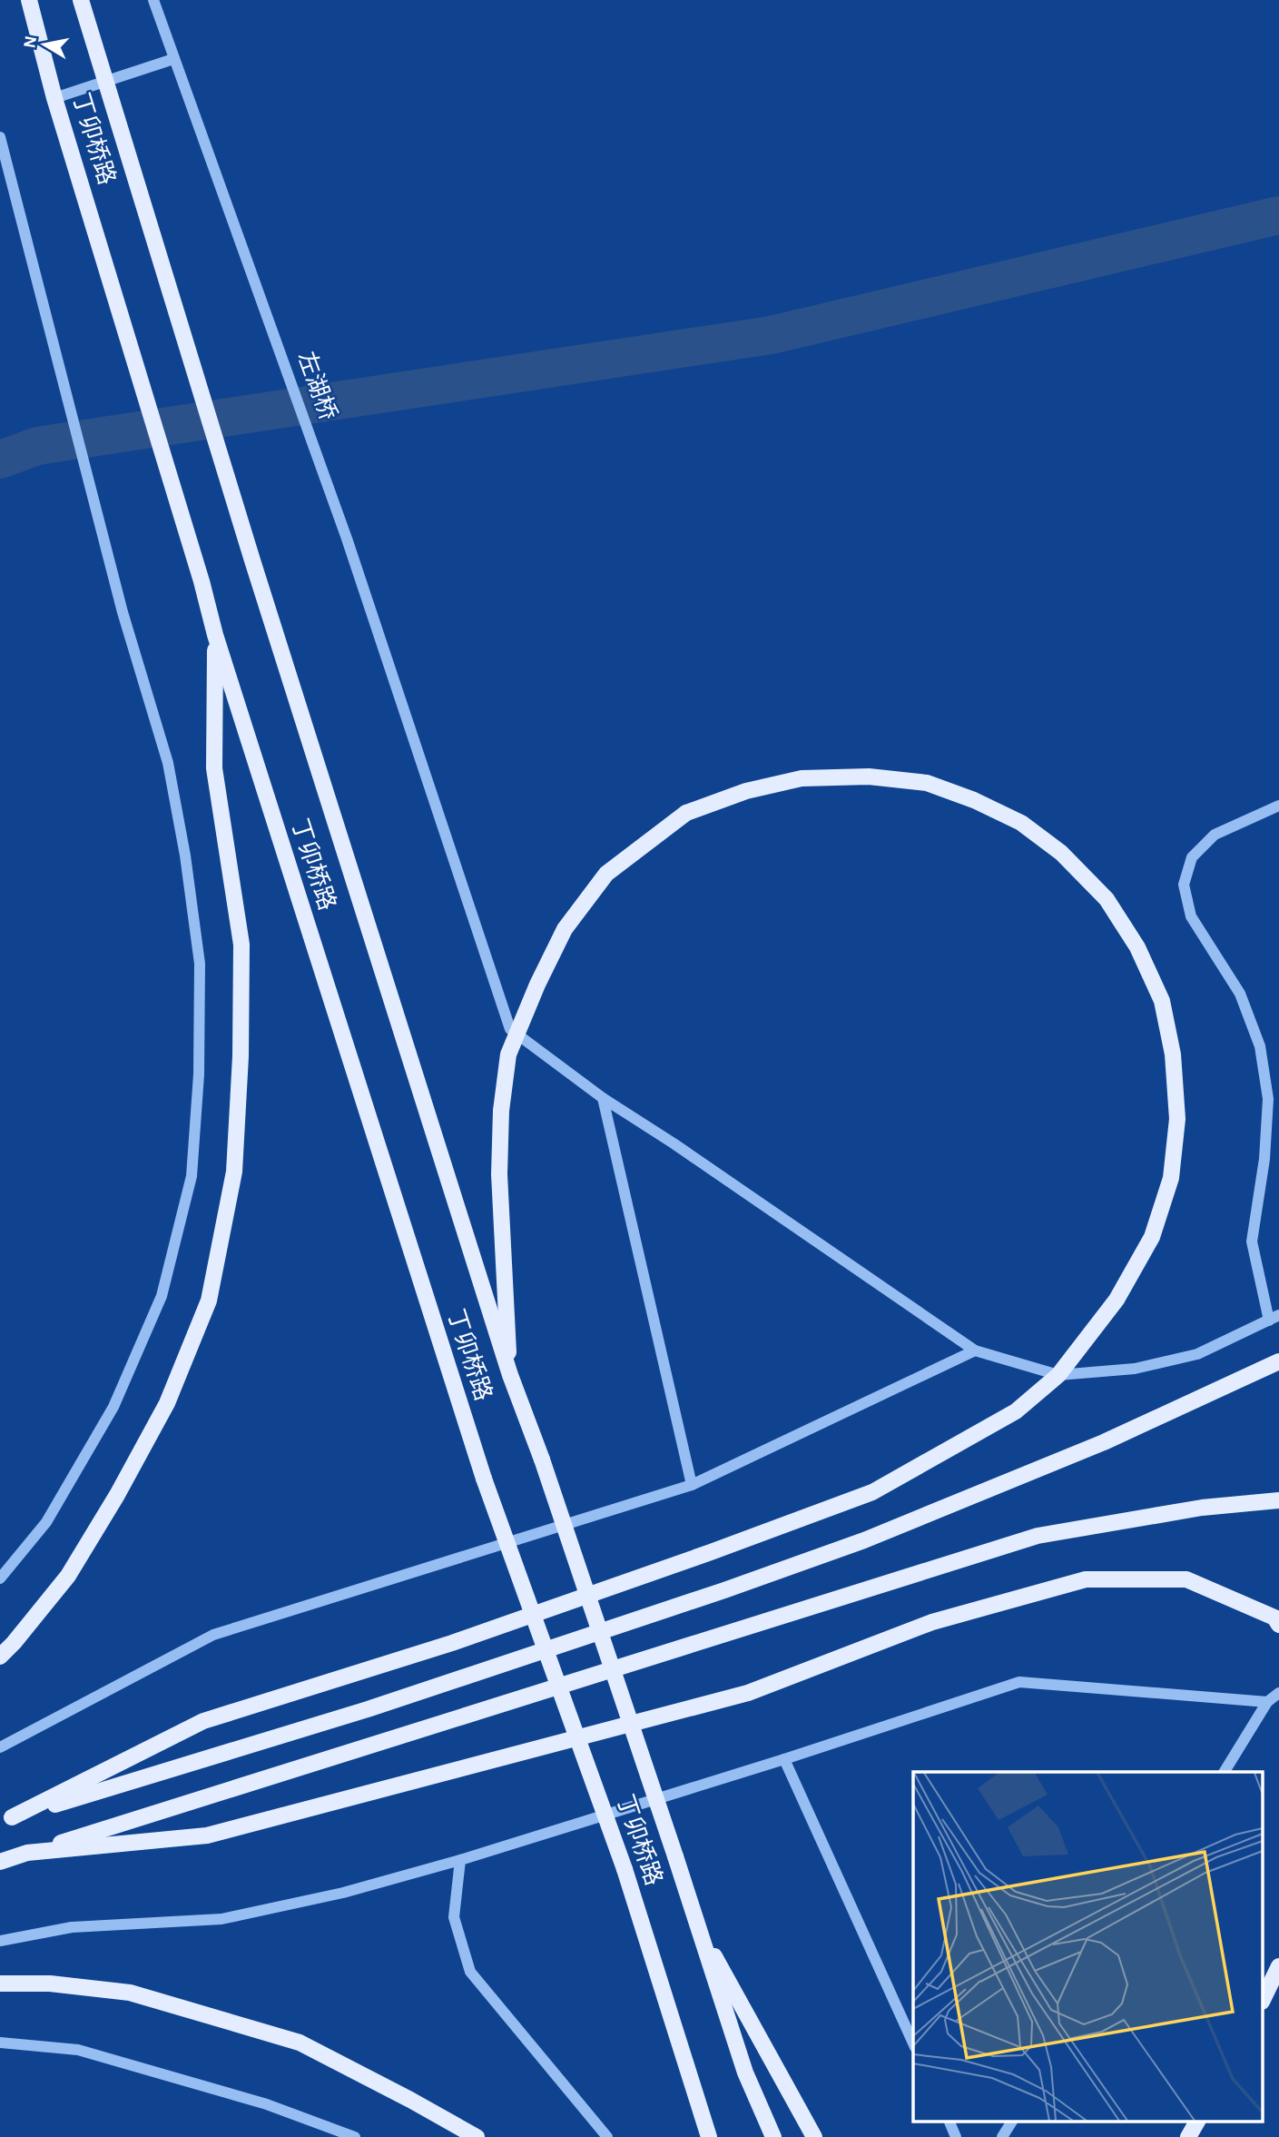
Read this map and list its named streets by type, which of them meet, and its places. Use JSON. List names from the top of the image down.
{
  "streets": {
    "main road": ["丁卯桥路"],
    "street": ["左湖桥"]
  },
  "north": "left"
}
